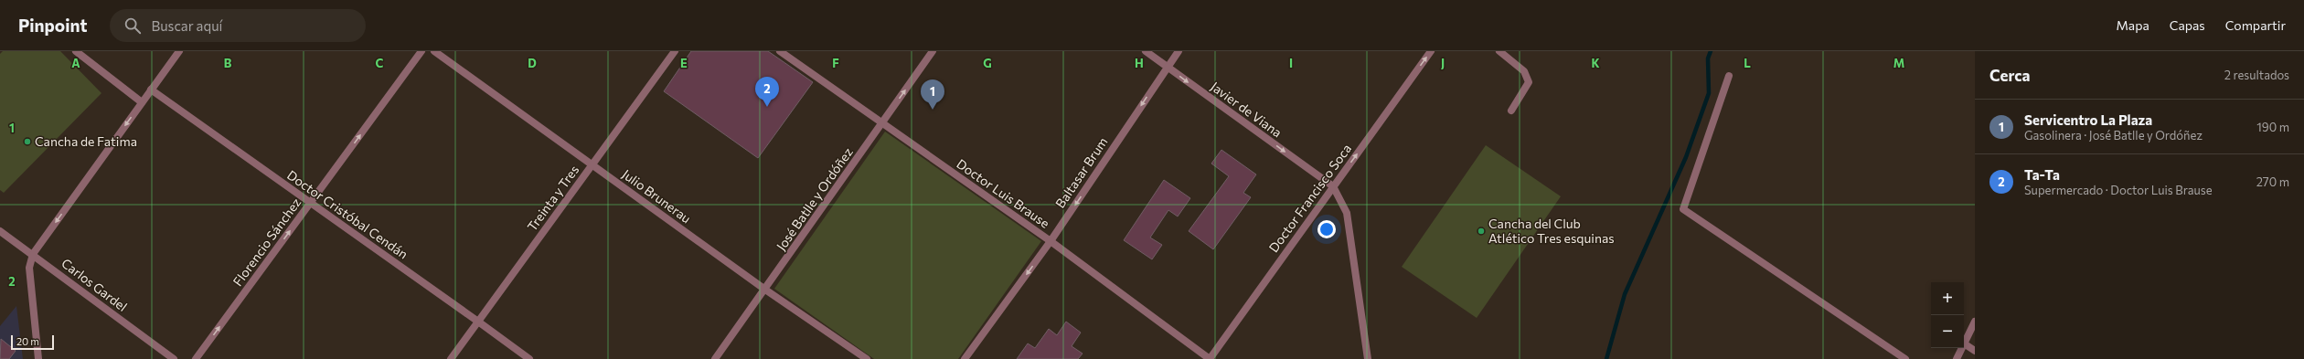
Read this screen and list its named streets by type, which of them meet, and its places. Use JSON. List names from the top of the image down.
{
  "streets": {
    "street": [
      "Javier de Viana",
      "Baltasar Brum",
      "Doctor Luis Brause",
      "Julio Brunerau",
      "Treinta y Tres",
      "Doctor Francisco Soca",
      "José Batlle y Ordóñez",
      "Doctor Cristóbal Cendán",
      "Florencio Sánchez",
      "Carlos Gardel"
    ]
  },
  "crossings": [
    ["Javier de Viana", "Baltasar Brum"],
    ["Javier de Viana", "Doctor Francisco Soca"],
    ["Baltasar Brum", "Doctor Luis Brause"],
    ["Doctor Luis Brause", "Doctor Francisco Soca"],
    ["Doctor Luis Brause", "José Batlle y Ordóñez"],
    ["Julio Brunerau", "Treinta y Tres"],
    ["Julio Brunerau", "José Batlle y Ordóñez"],
    ["Treinta y Tres", "Doctor Cristóbal Cendán"],
    ["Doctor Cristóbal Cendán", "Florencio Sánchez"]
  ],
  "one_way": [
    "Javier de Viana",
    "Baltasar Brum",
    "Doctor Francisco Soca",
    "Florencio Sánchez"
  ],
  "places": ["Cancha de Fatima", "Cancha del Club Atlético Tres esquinas"],
  "scale_bar": "20 m",
  "page": {
    "header": "Pinpoint",
    "search": "Buscar aquí",
    "nav": ["Mapa", "Capas", "Compartir"],
    "heading": ["Cerca", "2 resultados"],
    "pins": ["2", "1"],
    "list": [
      {
        "mark": "1",
        "name": "Servicentro La Plaza",
        "note": "Gasolinera · José Batlle y Ordóñez",
        "value": "190 m"
      },
      {
        "mark": "2",
        "name": "Ta-Ta",
        "note": "Supermercado · Doctor Luis Brause",
        "value": "270 m"
      }
    ],
    "map_buttons": ["+", "−"],
    "scale": "20 m"
  },
  "grid": {
    "columns": [
      "A",
      "B",
      "C",
      "D",
      "E",
      "F",
      "G",
      "H",
      "I",
      "J",
      "K",
      "L",
      "M"
    ],
    "rows": ["1", "2"]
  }
}
